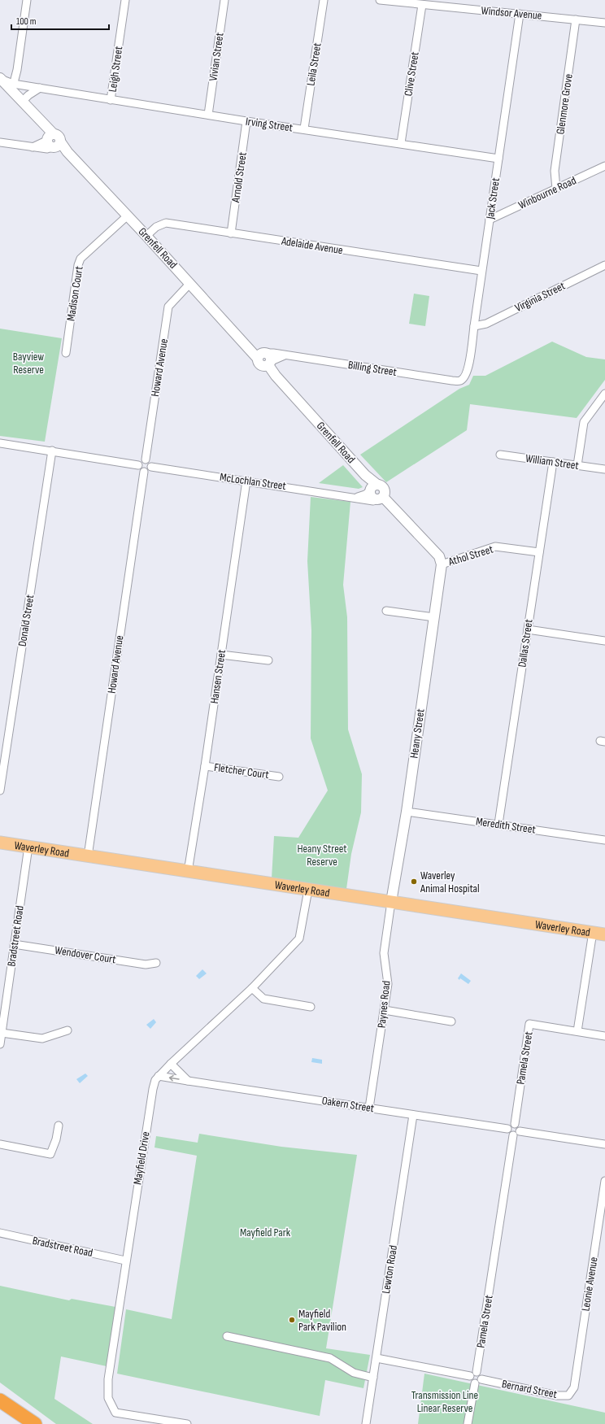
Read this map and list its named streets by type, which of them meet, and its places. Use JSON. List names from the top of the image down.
{
  "streets": {
    "main road": ["Waverley Road"],
    "street": [
      "Windsor Avenue",
      "Vivian Street",
      "Leila Street",
      "Leigh Street",
      "Clive Street",
      "Glenmore Grove",
      "Irving Street",
      "Arnold Street",
      "Winbourne Road",
      "Jack Street",
      "Adelaide Avenue",
      "Grenfell Road",
      "Madison Court",
      "Virginia Street",
      "Howard Avenue",
      "Billing Street",
      "William Street",
      "McLochlan Street",
      "Athol Street",
      "Donald Street",
      "Dallas Street",
      "Hansen Street",
      "Heany Street",
      "Fletcher Court",
      "Meredith Street",
      "Bradstreet Road",
      "Wendover Court",
      "Paynes Road",
      "Pamela Street",
      "Oakern Street",
      "Mayfield Drive",
      "Lewton Road",
      "Leonie Avenue",
      "Bernard Street"
    ]
  },
  "crossings": [
    ["Windsor Avenue", "Clive Street"],
    ["Windsor Avenue", "Glenmore Grove"],
    ["Windsor Avenue", "Jack Street"],
    ["Vivian Street", "Irving Street"],
    ["Leila Street", "Irving Street"],
    ["Leigh Street", "Irving Street"],
    ["Clive Street", "Irving Street"],
    ["Glenmore Grove", "Winbourne Road"],
    ["Irving Street", "Arnold Street"],
    ["Irving Street", "Jack Street"],
    ["Irving Street", "Grenfell Road"],
    ["Arnold Street", "Adelaide Avenue"],
    ["Winbourne Road", "Jack Street"],
    ["Jack Street", "Adelaide Avenue"],
    ["Jack Street", "Virginia Street"],
    ["Jack Street", "Billing Street"],
    ["Adelaide Avenue", "Grenfell Road"],
    ["Grenfell Road", "Madison Court"],
    ["Grenfell Road", "Howard Avenue"],
    ["Grenfell Road", "Billing Street"],
    ["Grenfell Road", "McLochlan Street"],
    ["Howard Avenue", "McLochlan Street"],
    ["Howard Avenue", "Waverley Road"],
    ["William Street", "Dallas Street"],
    ["McLochlan Street", "Hansen Street"],
    ["Athol Street", "Dallas Street"],
    ["Athol Street", "Heany Street"],
    ["Dallas Street", "Meredith Street"],
    ["Hansen Street", "Fletcher Court"],
    ["Hansen Street", "Waverley Road"],
    ["Heany Street", "Meredith Street"],
    ["Heany Street", "Waverley Road"],
    ["Heany Street", "Paynes Road"],
    ["Waverley Road", "Bradstreet Road"],
    ["Waverley Road", "Paynes Road"],
    ["Waverley Road", "Mayfield Drive"],
    ["Bradstreet Road", "Wendover Court"],
    ["Bradstreet Road", "Mayfield Drive"],
    ["Paynes Road", "Oakern Street"],
    ["Pamela Street", "Oakern Street"],
    ["Oakern Street", "Mayfield Drive"],
    ["Oakern Street", "Lewton Road"],
    ["Leonie Avenue", "Bernard Street"]
  ],
  "parks": [
    "Bayview Reserve",
    "Heany Street Reserve",
    "Mayfield Park",
    "Transmission Line Linear Reserve"
  ],
  "places": ["Waverley Animal Hospital", "Mayfield Park Pavilion"],
  "scale_bar": "100 m"
}
